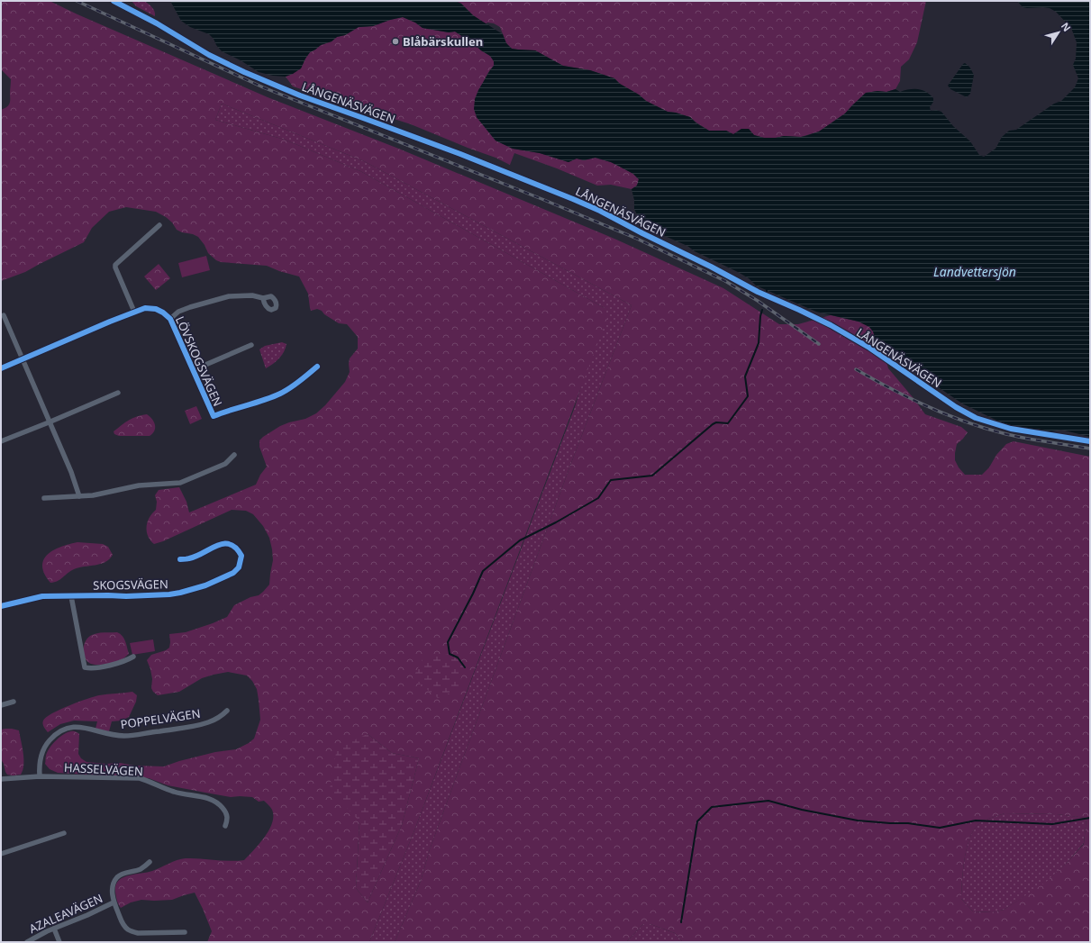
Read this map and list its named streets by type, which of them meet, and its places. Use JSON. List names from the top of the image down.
{
  "streets": {
    "street": [
      "LÅNGENÄSVÄGEN",
      "LÖVSKOGSVÄGEN",
      "SKOGSVÄGEN",
      "POPPELVÄGEN",
      "HASSELVÄGEN",
      "AZALEAVÄGEN"
    ]
  },
  "crossings": [
    ["POPPELVÄGEN", "HASSELVÄGEN"]
  ],
  "water": ["Landvettersjön"],
  "places": ["Blåbärskullen"],
  "north": "top right"
}
